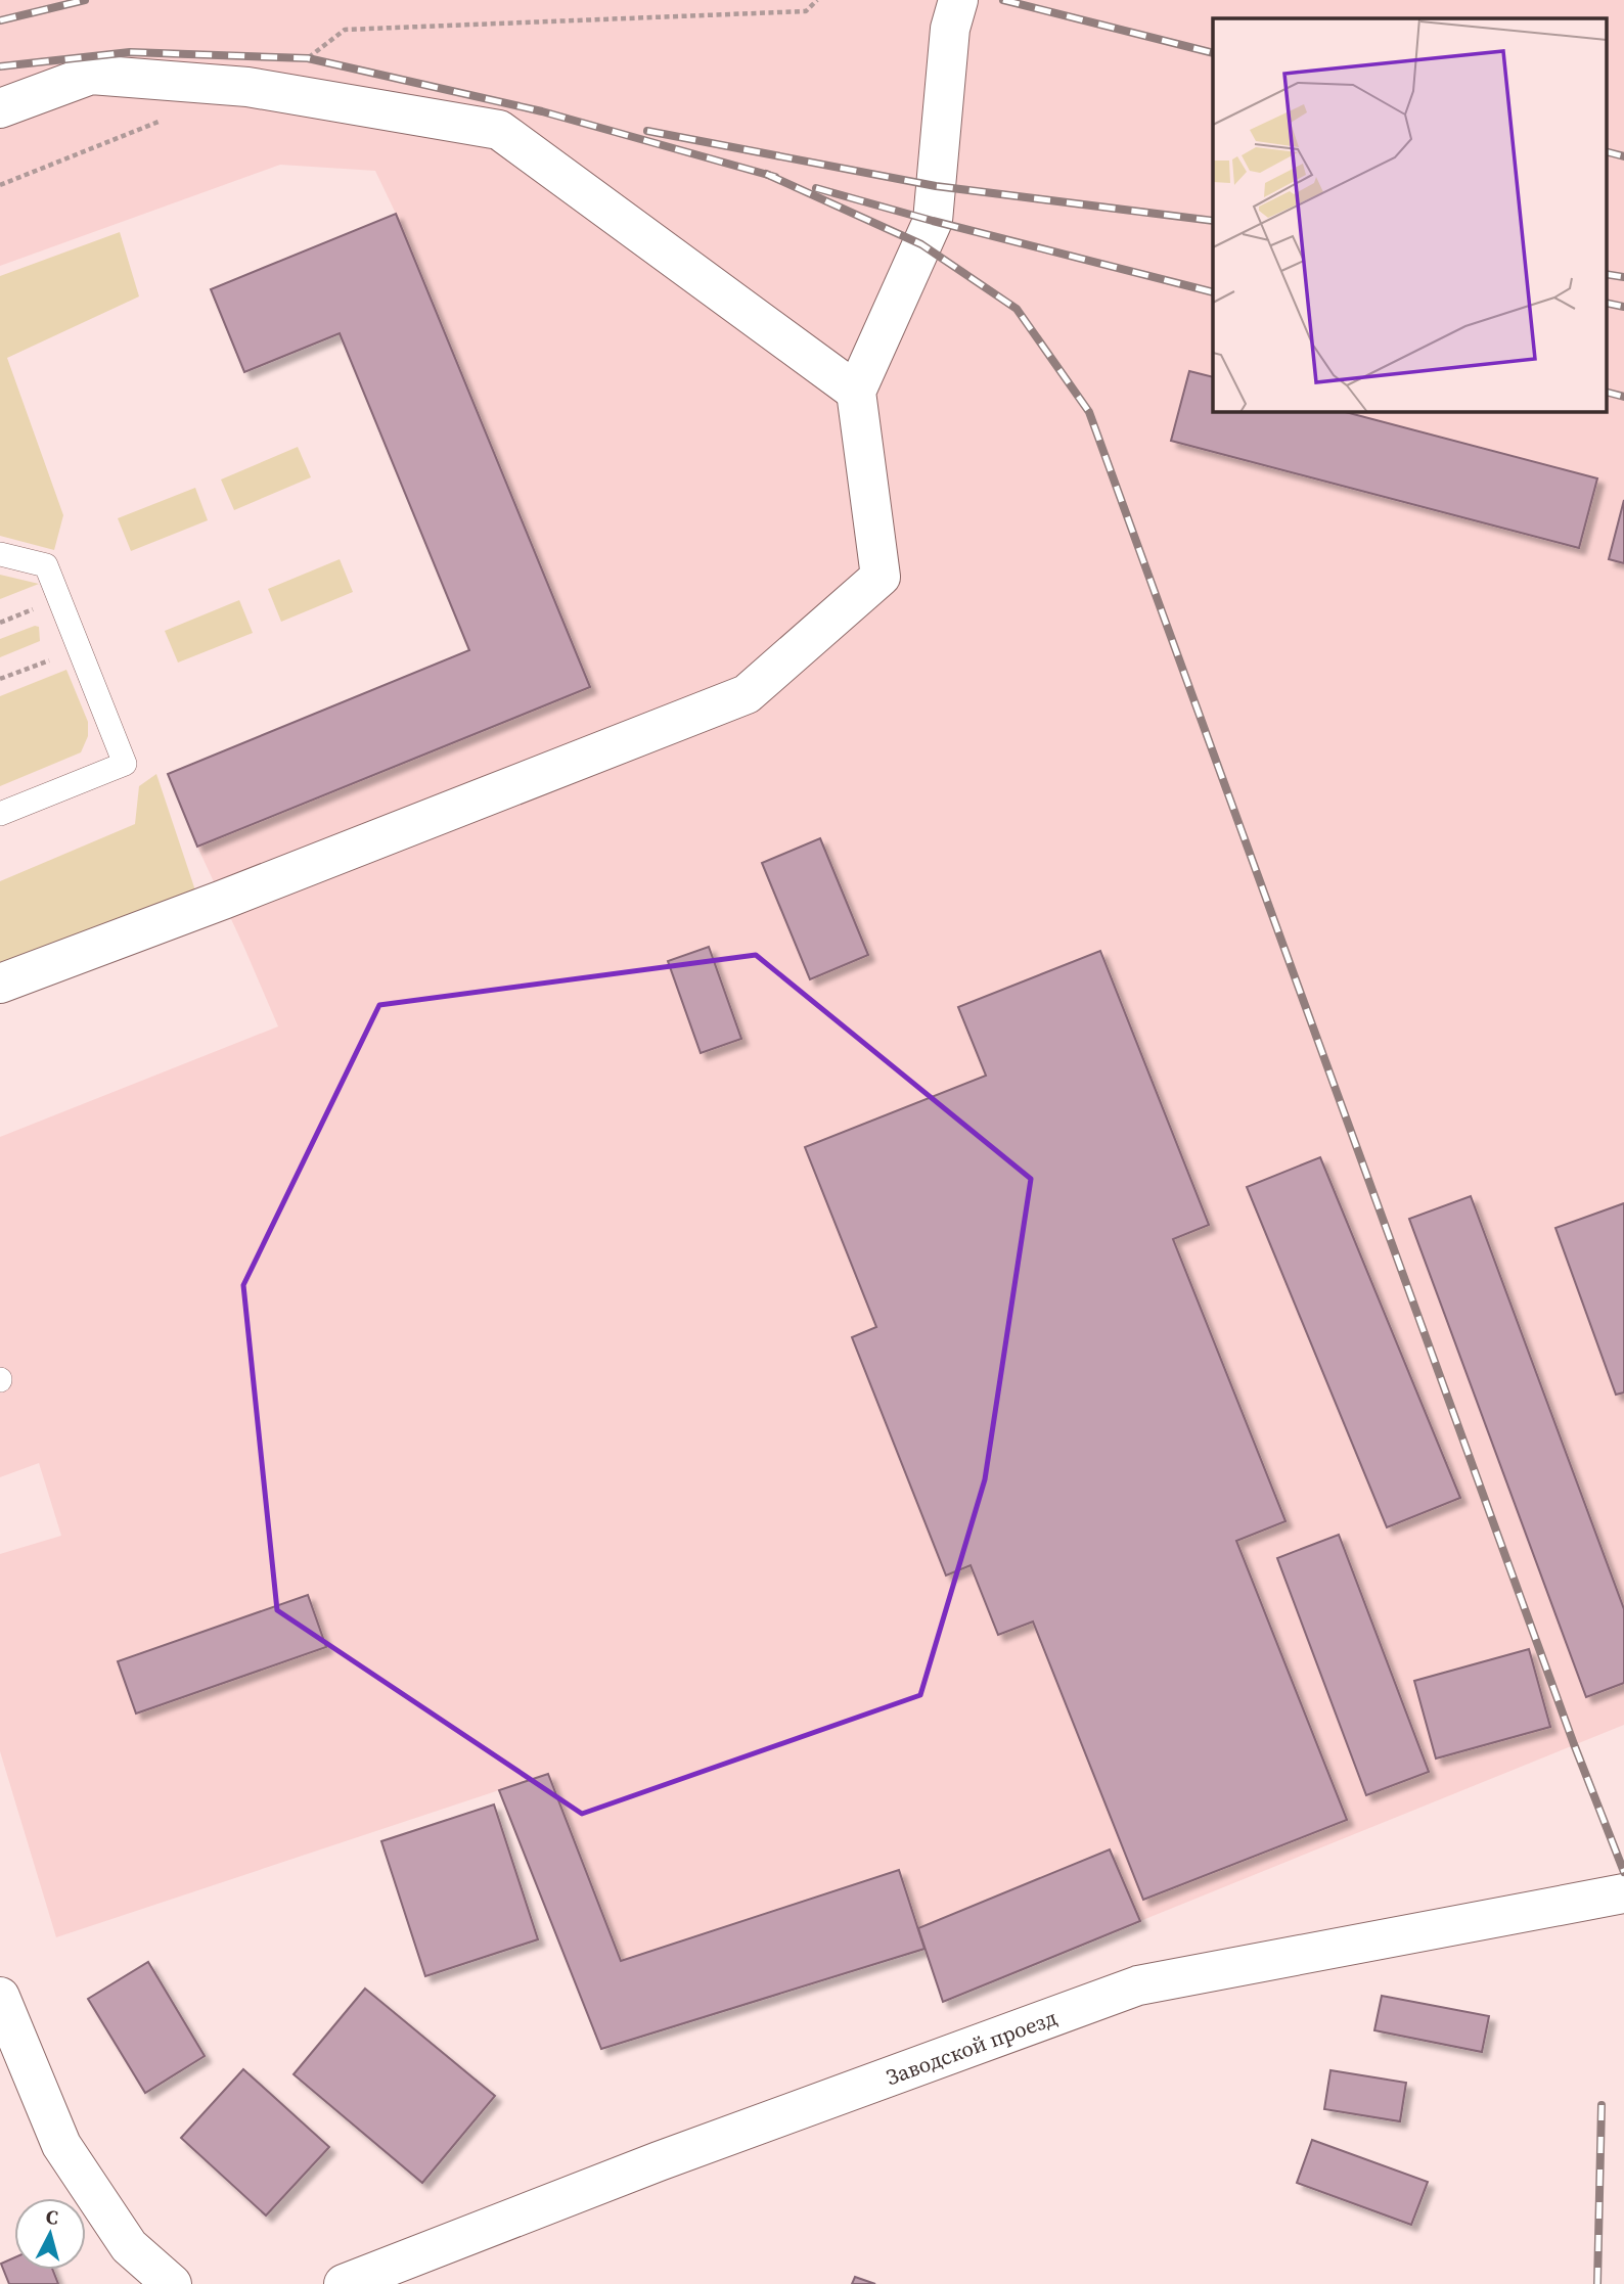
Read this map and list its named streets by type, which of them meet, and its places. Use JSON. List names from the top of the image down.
{
  "streets": {
    "street": ["Заводской проезд"]
  },
  "north": "top"
}
